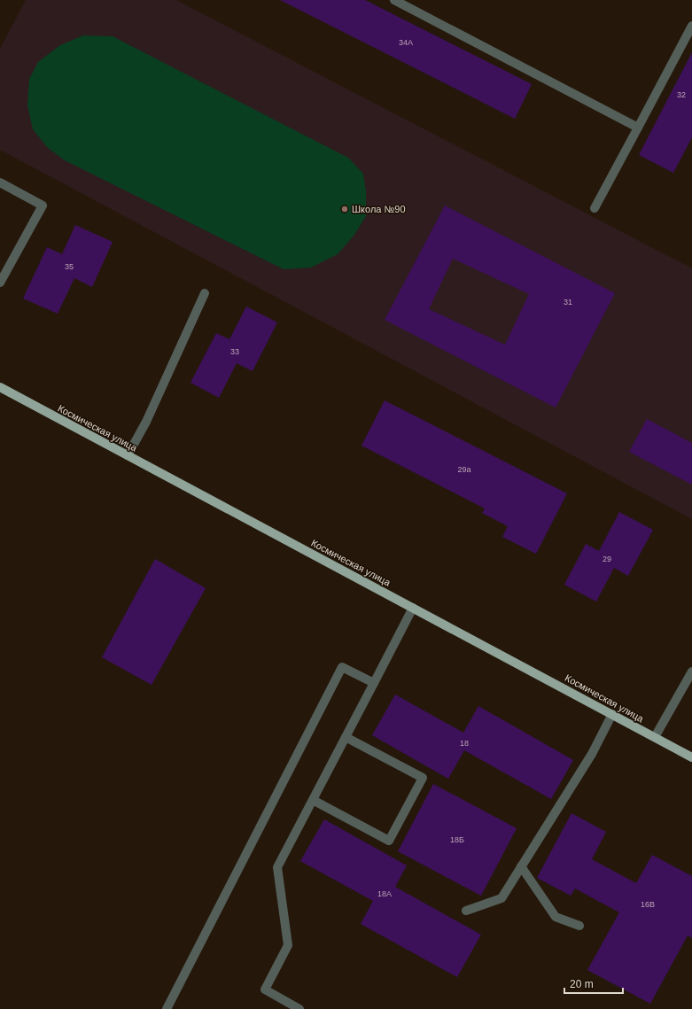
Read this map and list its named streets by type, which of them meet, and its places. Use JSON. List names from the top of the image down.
{
  "streets": {
    "main road": ["Космическая улица"]
  },
  "places": ["Школа №90"],
  "house_numbers": [
    "34А",
    "32",
    "35",
    "31",
    "33",
    "29а",
    "29",
    "18",
    "18Б",
    "18А",
    "16В"
  ],
  "scale_bar": "20 m"
}
